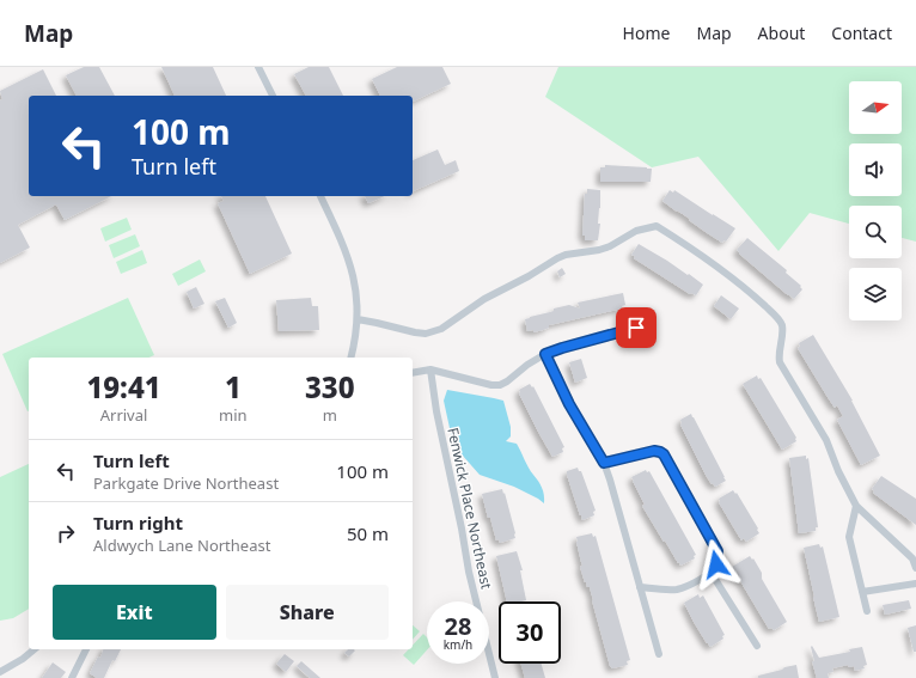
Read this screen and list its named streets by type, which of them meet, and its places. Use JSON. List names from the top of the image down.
{
  "streets": {
    "street": ["Fenwick Place Northeast"]
  },
  "north": "right",
  "page": {
    "header": "Map",
    "nav": [
      "Home",
      "Map",
      "About",
      "Contact"
    ],
    "turn": ["100 m", "Turn left"],
    "eta": [
      "19:41",
      "Arrival",
      "1",
      "min",
      "330",
      "m"
    ],
    "list": [
      {
        "name": "Turn left",
        "note": "Parkgate Drive Northeast",
        "value": "100 m"
      },
      {
        "name": "Turn right",
        "note": "Aldwych Lane Northeast",
        "value": "50 m"
      }
    ],
    "buttons": ["Exit", "Share"],
    "speed": "28 km/h",
    "limit": "30"
  }
}
